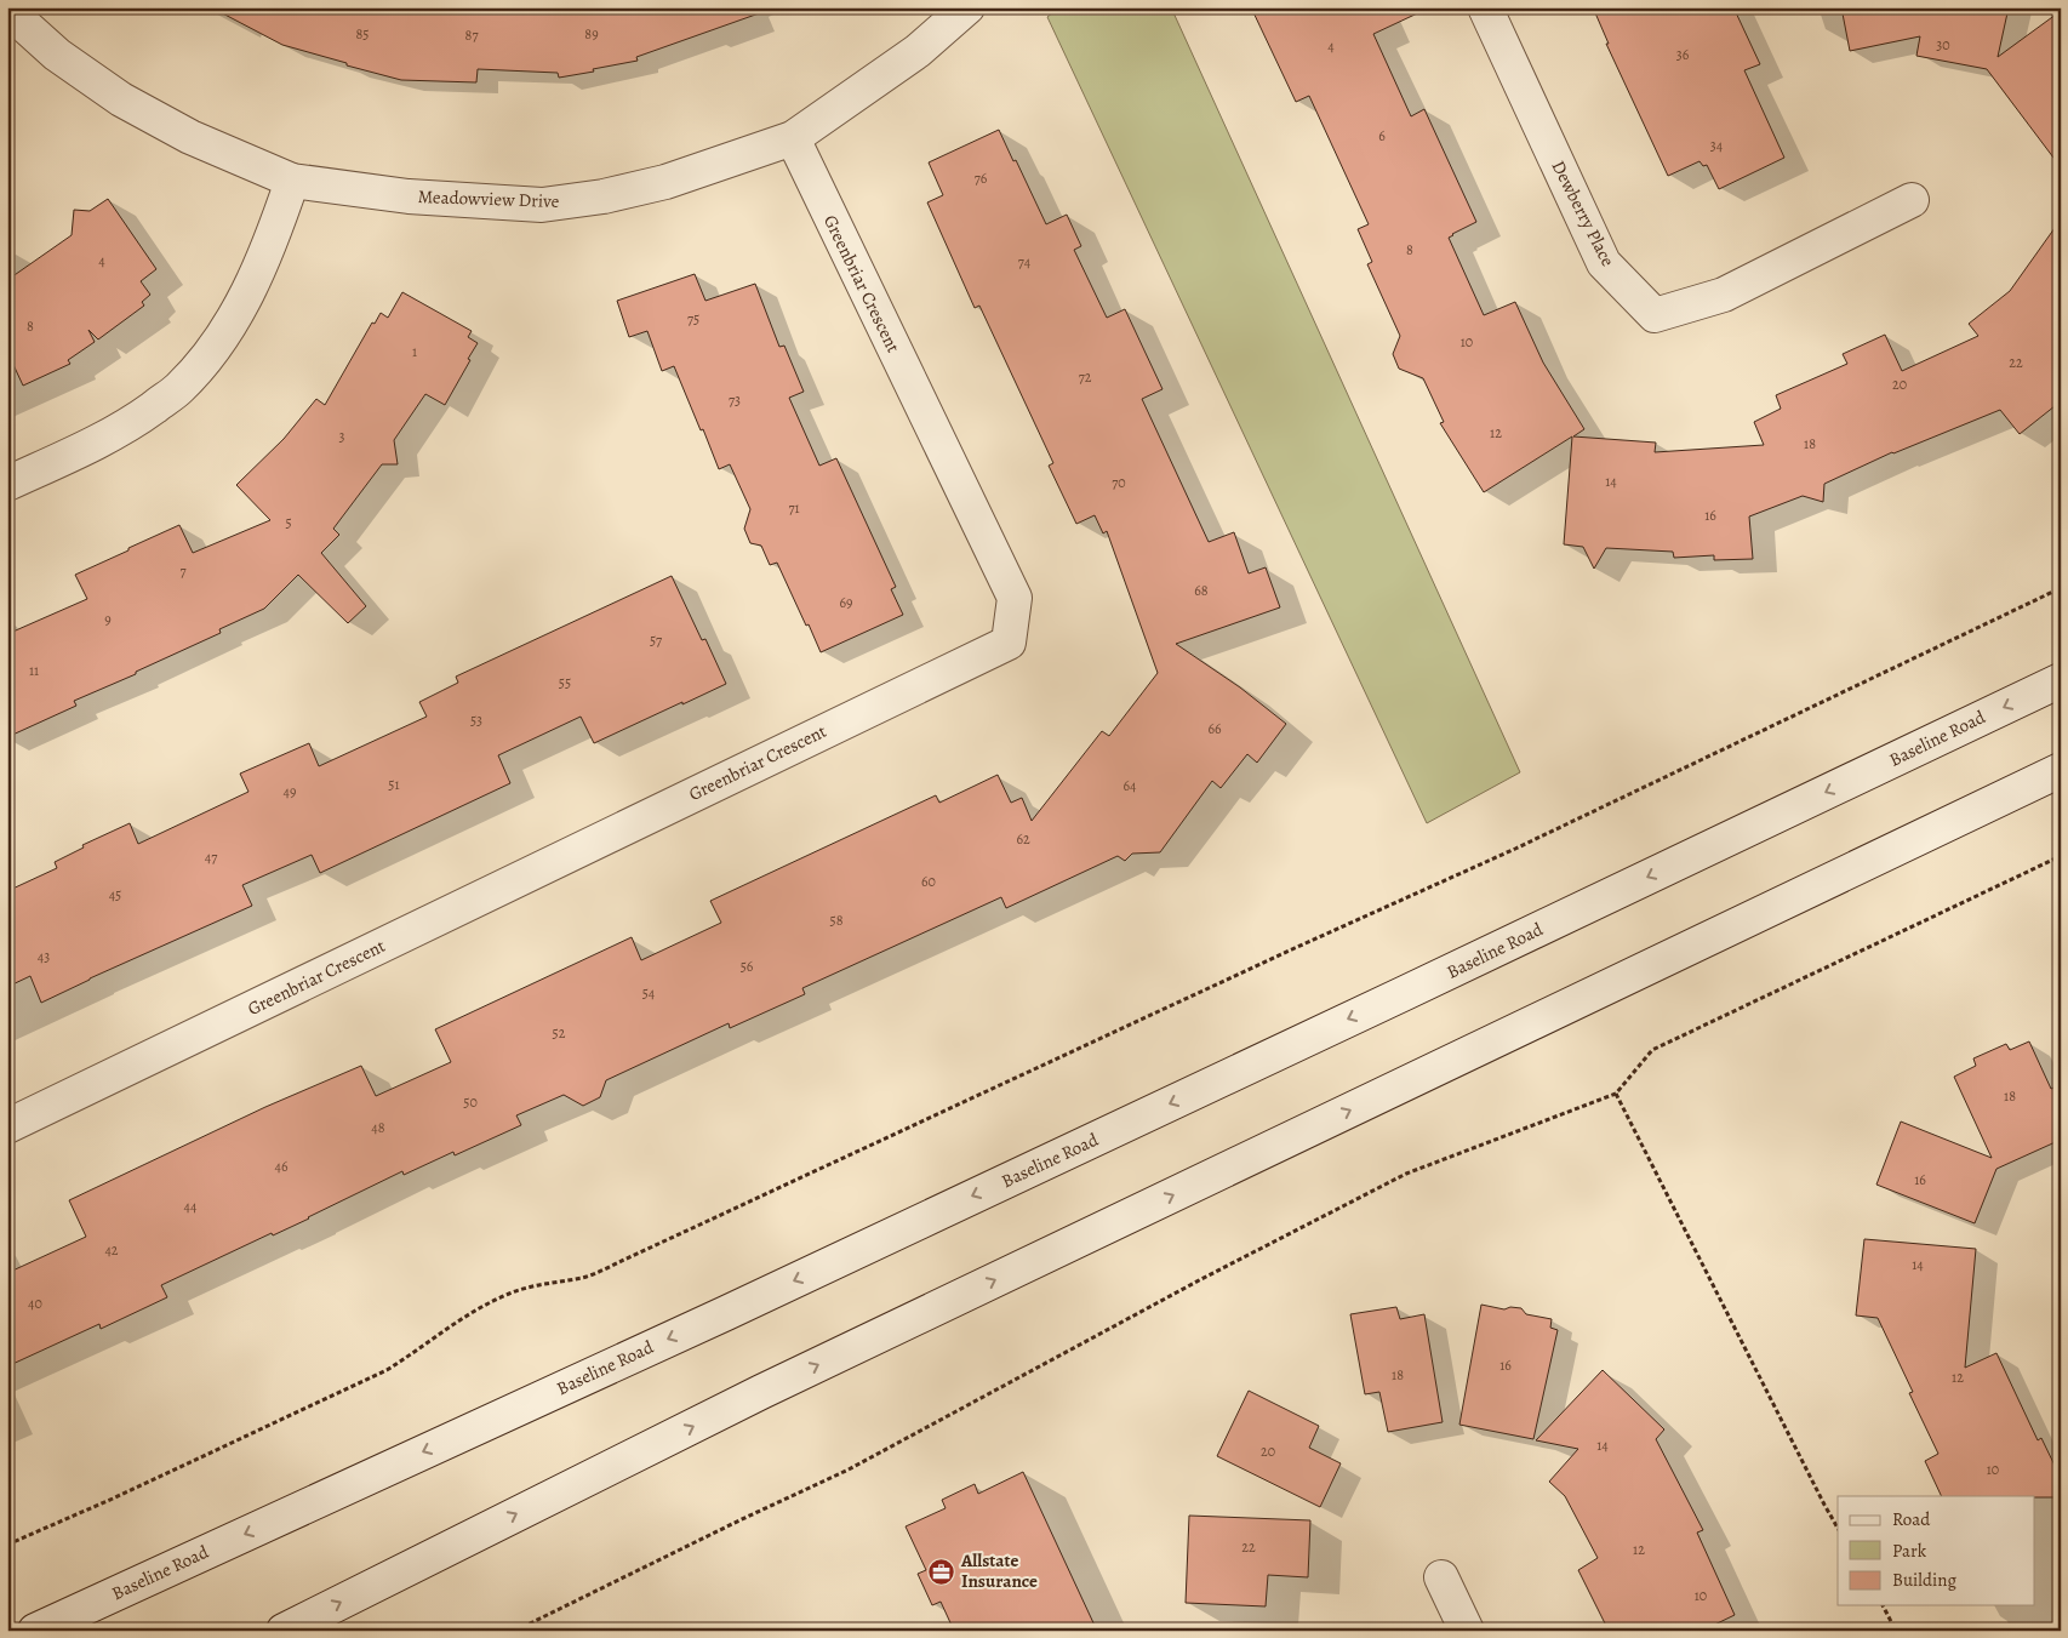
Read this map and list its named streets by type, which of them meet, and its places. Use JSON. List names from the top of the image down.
{
  "streets": {
    "main road": [
      "Meadowview Drive",
      "Dewberry Place",
      "Greenbriar Crescent",
      "Baseline Road"
    ]
  },
  "crossings": [
    ["Meadowview Drive", "Greenbriar Crescent"]
  ],
  "places": {
    "office": ["Allstate Insurance"]
  },
  "house_numbers": [
    "85",
    "89",
    "87",
    "30",
    "4",
    "36",
    "6",
    "34",
    "76",
    "8",
    "4",
    "74",
    "75",
    "8",
    "10",
    "1",
    "22",
    "72",
    "20",
    "73",
    "12",
    "3",
    "18",
    "14",
    "70",
    "71",
    "16",
    "5",
    "7",
    "68",
    "69",
    "9",
    "57",
    "11",
    "55",
    "53",
    "66",
    "51",
    "64",
    "49",
    "62",
    "47",
    "60",
    "45",
    "58",
    "43",
    "56",
    "54",
    "52",
    "18",
    "50",
    "48",
    "46",
    "16",
    "44",
    "42",
    "14",
    "40",
    "16",
    "18",
    "12",
    "14",
    "20",
    "10",
    "22",
    "12",
    "10"
  ],
  "legend": ["Road", "Park", "Building"]
}
